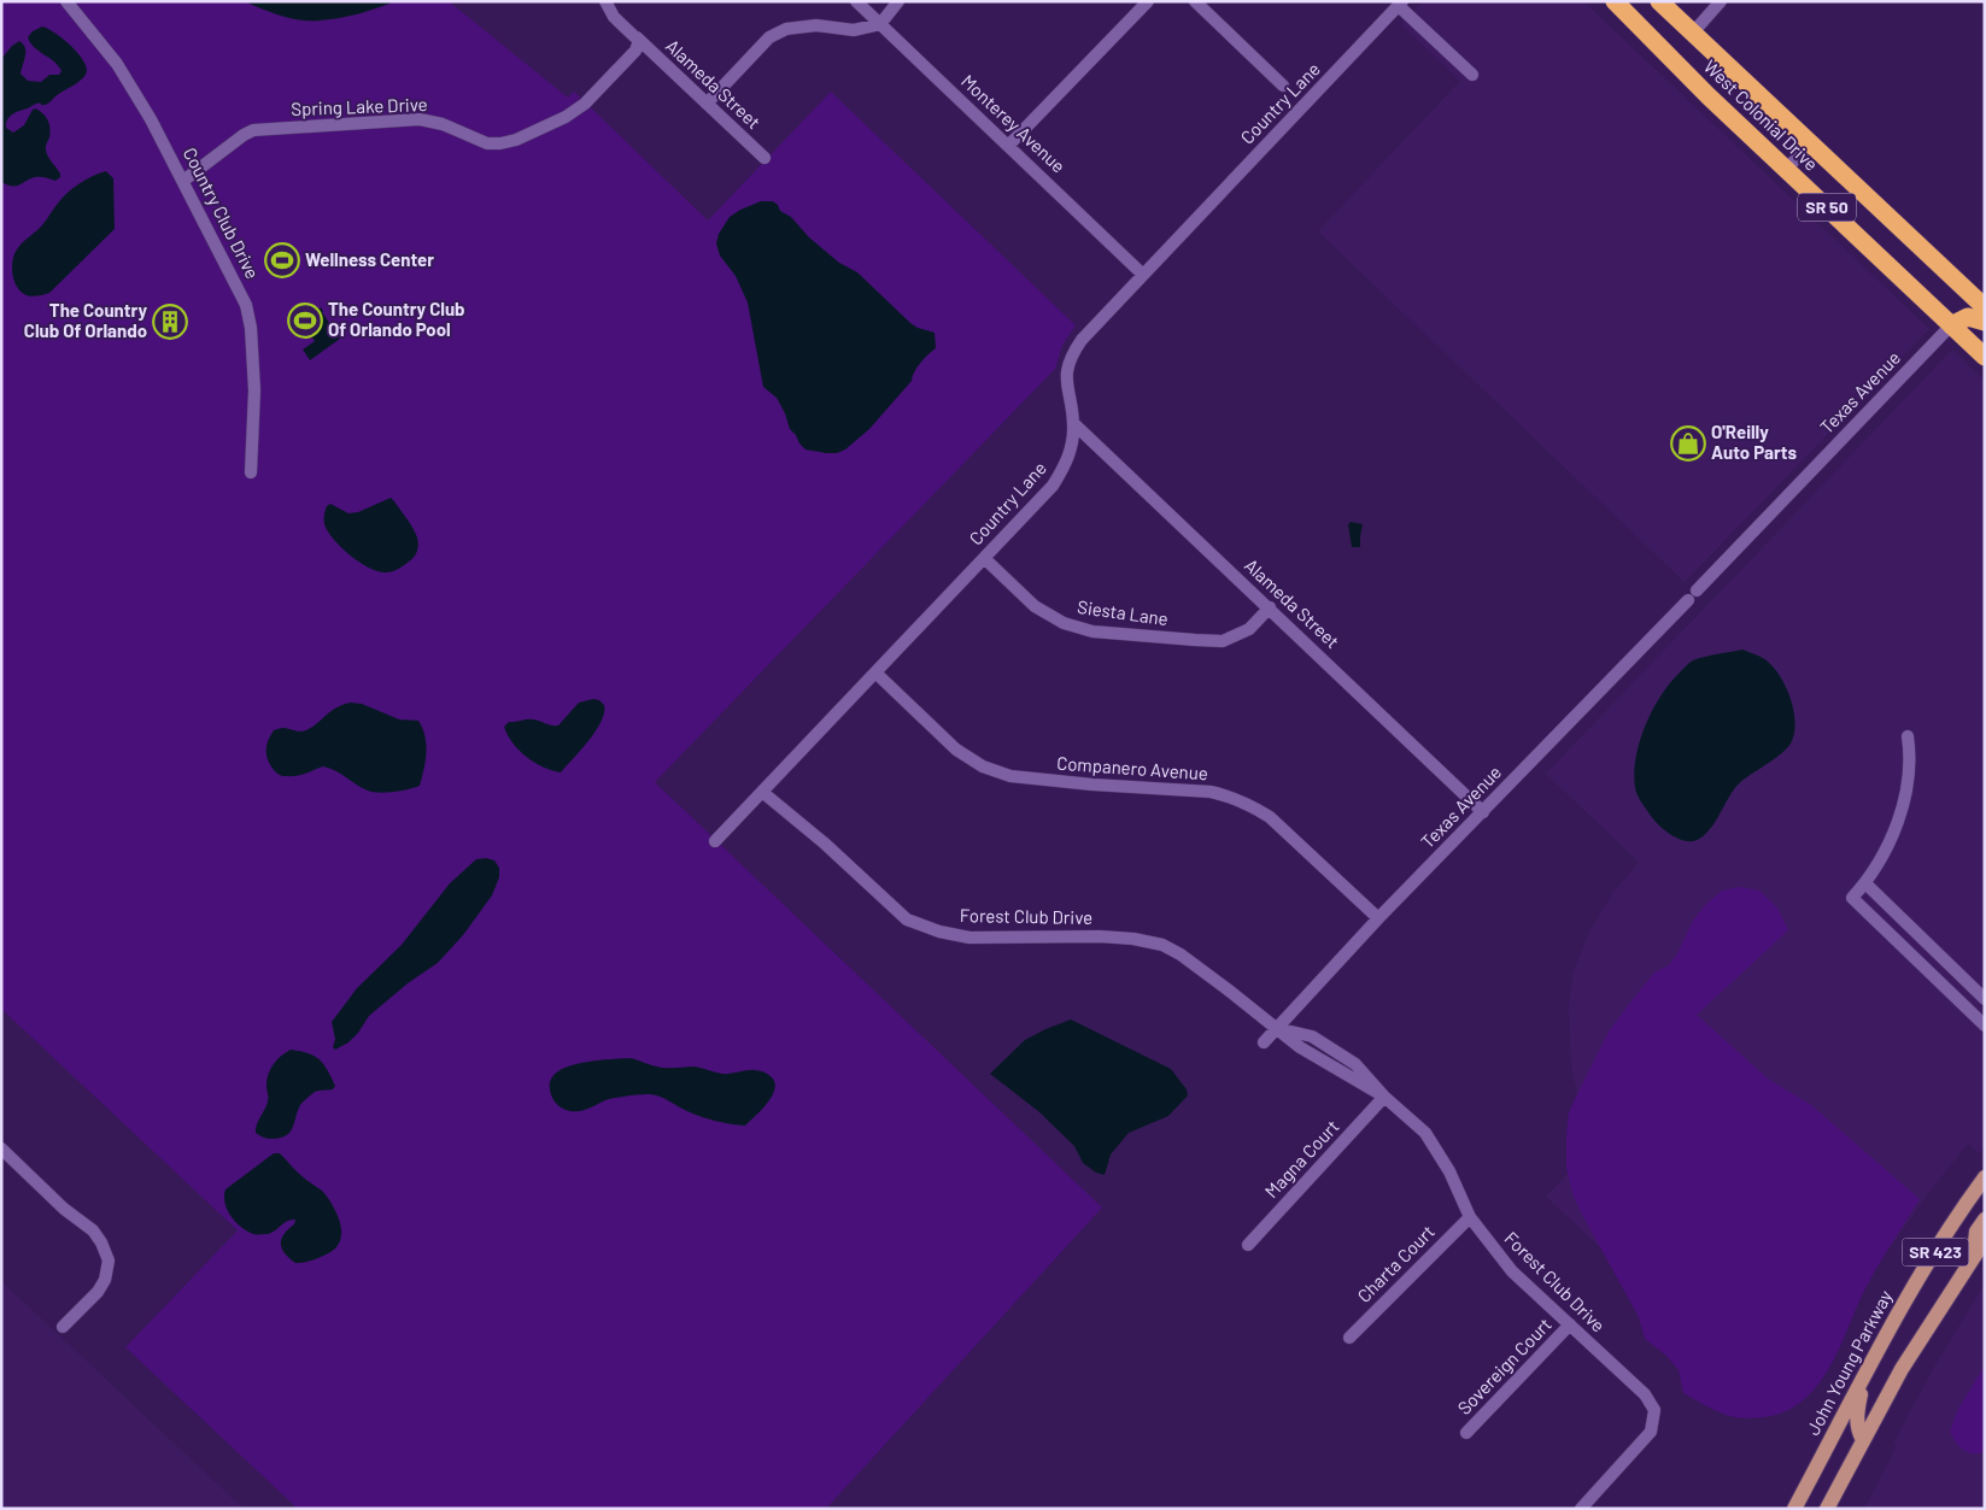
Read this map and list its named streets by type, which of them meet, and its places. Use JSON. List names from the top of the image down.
{
  "streets": {
    "highway": ["West Colonial Drive", "SR 50"],
    "main road": ["SR 423", "John Young Parkway"],
    "street": [
      "Alameda Street",
      "Country Lane",
      "Spring Lake Drive",
      "Monterey Avenue",
      "Country Club Drive",
      "Texas Avenue",
      "Siesta Lane",
      "Companero Avenue",
      "Forest Club Drive",
      "Magna Court",
      "Charta Court",
      "Sovereign Court"
    ]
  },
  "crossings": [
    ["Alameda Street", "Country Lane"],
    ["Alameda Street", "Spring Lake Drive"],
    ["Alameda Street", "Texas Avenue"],
    ["Alameda Street", "Siesta Lane"],
    ["Country Lane", "Monterey Avenue"],
    ["Country Lane", "Siesta Lane"],
    ["Country Lane", "Companero Avenue"],
    ["Country Lane", "Forest Club Drive"],
    ["Spring Lake Drive", "Country Club Drive"],
    ["West Colonial Drive", "Texas Avenue"],
    ["Texas Avenue", "Companero Avenue"],
    ["Texas Avenue", "Forest Club Drive"],
    ["Forest Club Drive", "Magna Court"],
    ["Forest Club Drive", "Charta Court"],
    ["Forest Club Drive", "Sovereign Court"]
  ],
  "places": {
    "sports": ["Wellness Center", "The Country Club Of Orlando Pool"],
    "building": ["The Country Club Of Orlando"],
    "shop": ["O'Reilly Auto Parts"]
  }
}
